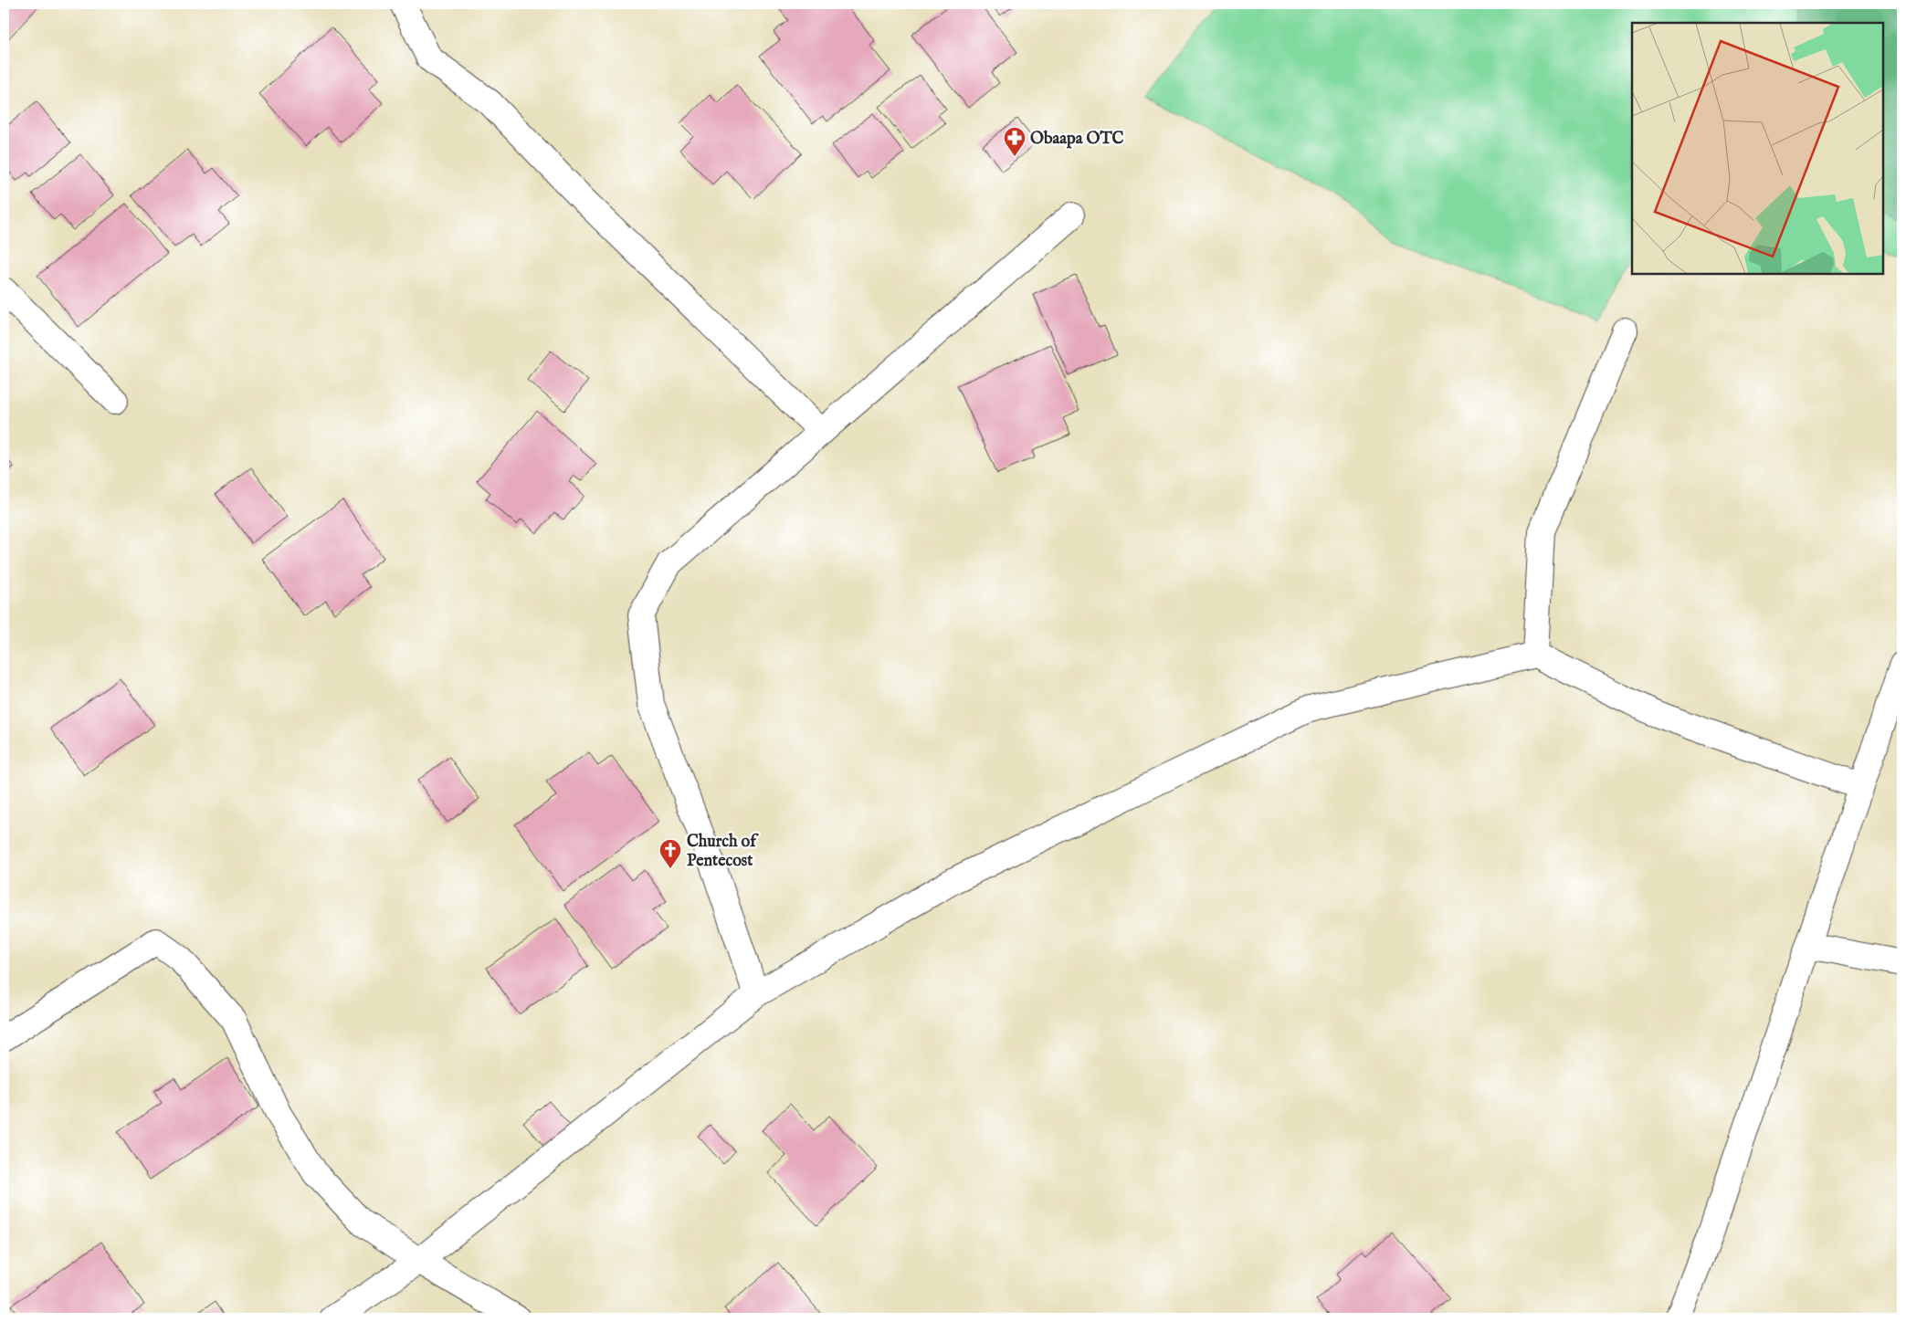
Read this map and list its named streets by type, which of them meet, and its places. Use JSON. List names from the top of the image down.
{
  "places": {
    "pharmacy": ["Obaapa OTC"],
    "church": ["Church of Pentecost"]
  }
}
